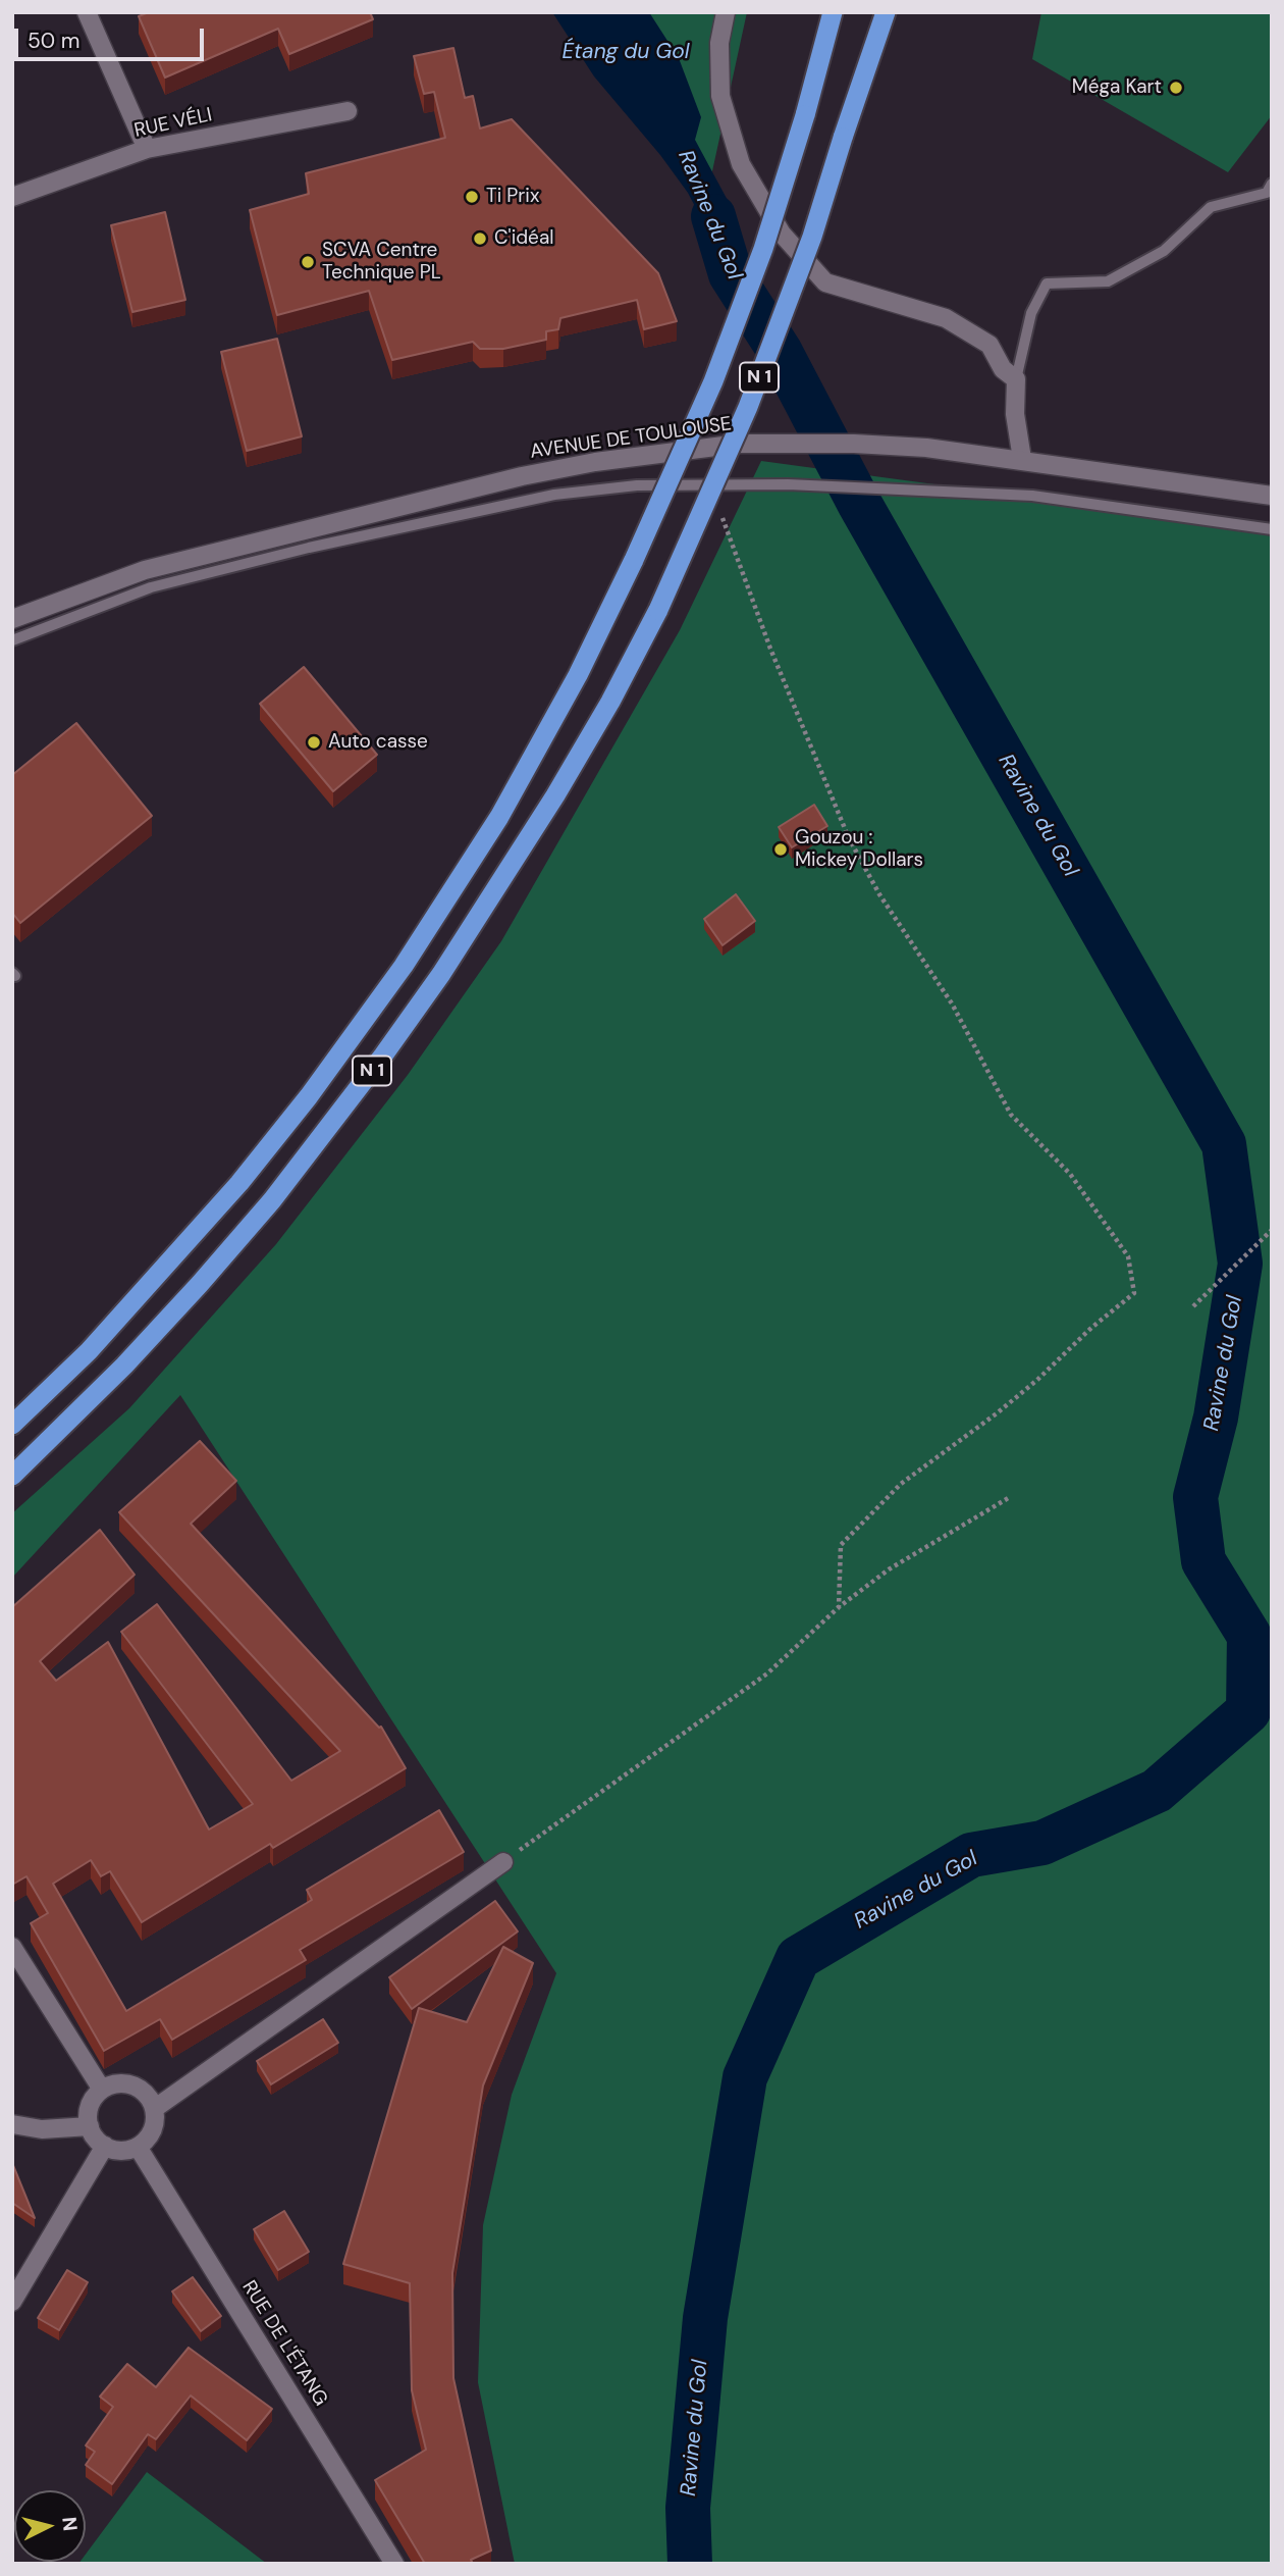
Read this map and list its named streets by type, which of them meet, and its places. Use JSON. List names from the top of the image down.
{
  "streets": {
    "highway": ["N 1"],
    "street": ["RUE VÉLI", "AVENUE DE TOULOUSE", "RUE DE L'ÉTANG"]
  },
  "water": ["Étang du Gol", "Ravine du Gol"],
  "places": [
    "Méga Kart",
    "Ti Prix",
    "C'idéal",
    "SCVA Centre Technique PL",
    "Auto casse",
    "Gouzou : Mickey Dollars"
  ],
  "scale_bar": "50 m",
  "north": "right"
}
